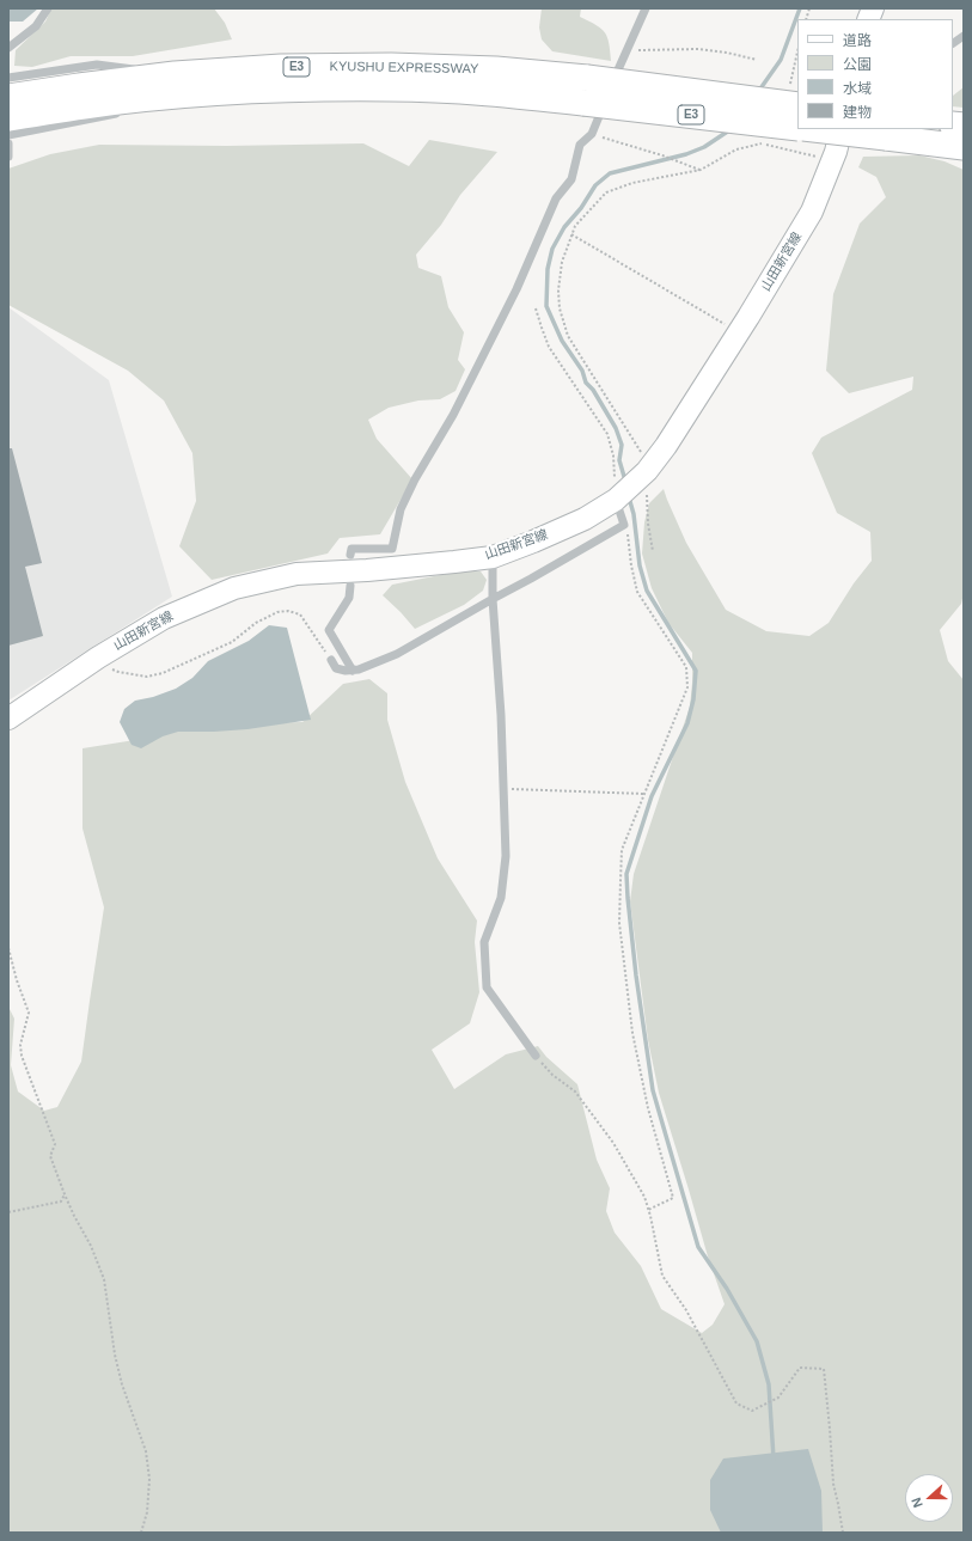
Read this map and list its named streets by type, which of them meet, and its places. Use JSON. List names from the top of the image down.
{
  "streets": {
    "highway": ["E3", "KYUSHU EXPRESSWAY"],
    "main road": ["山田新宮線"]
  },
  "legend": [
    "道路",
    "公園",
    "水域",
    "建物"
  ],
  "north": "left"
}
